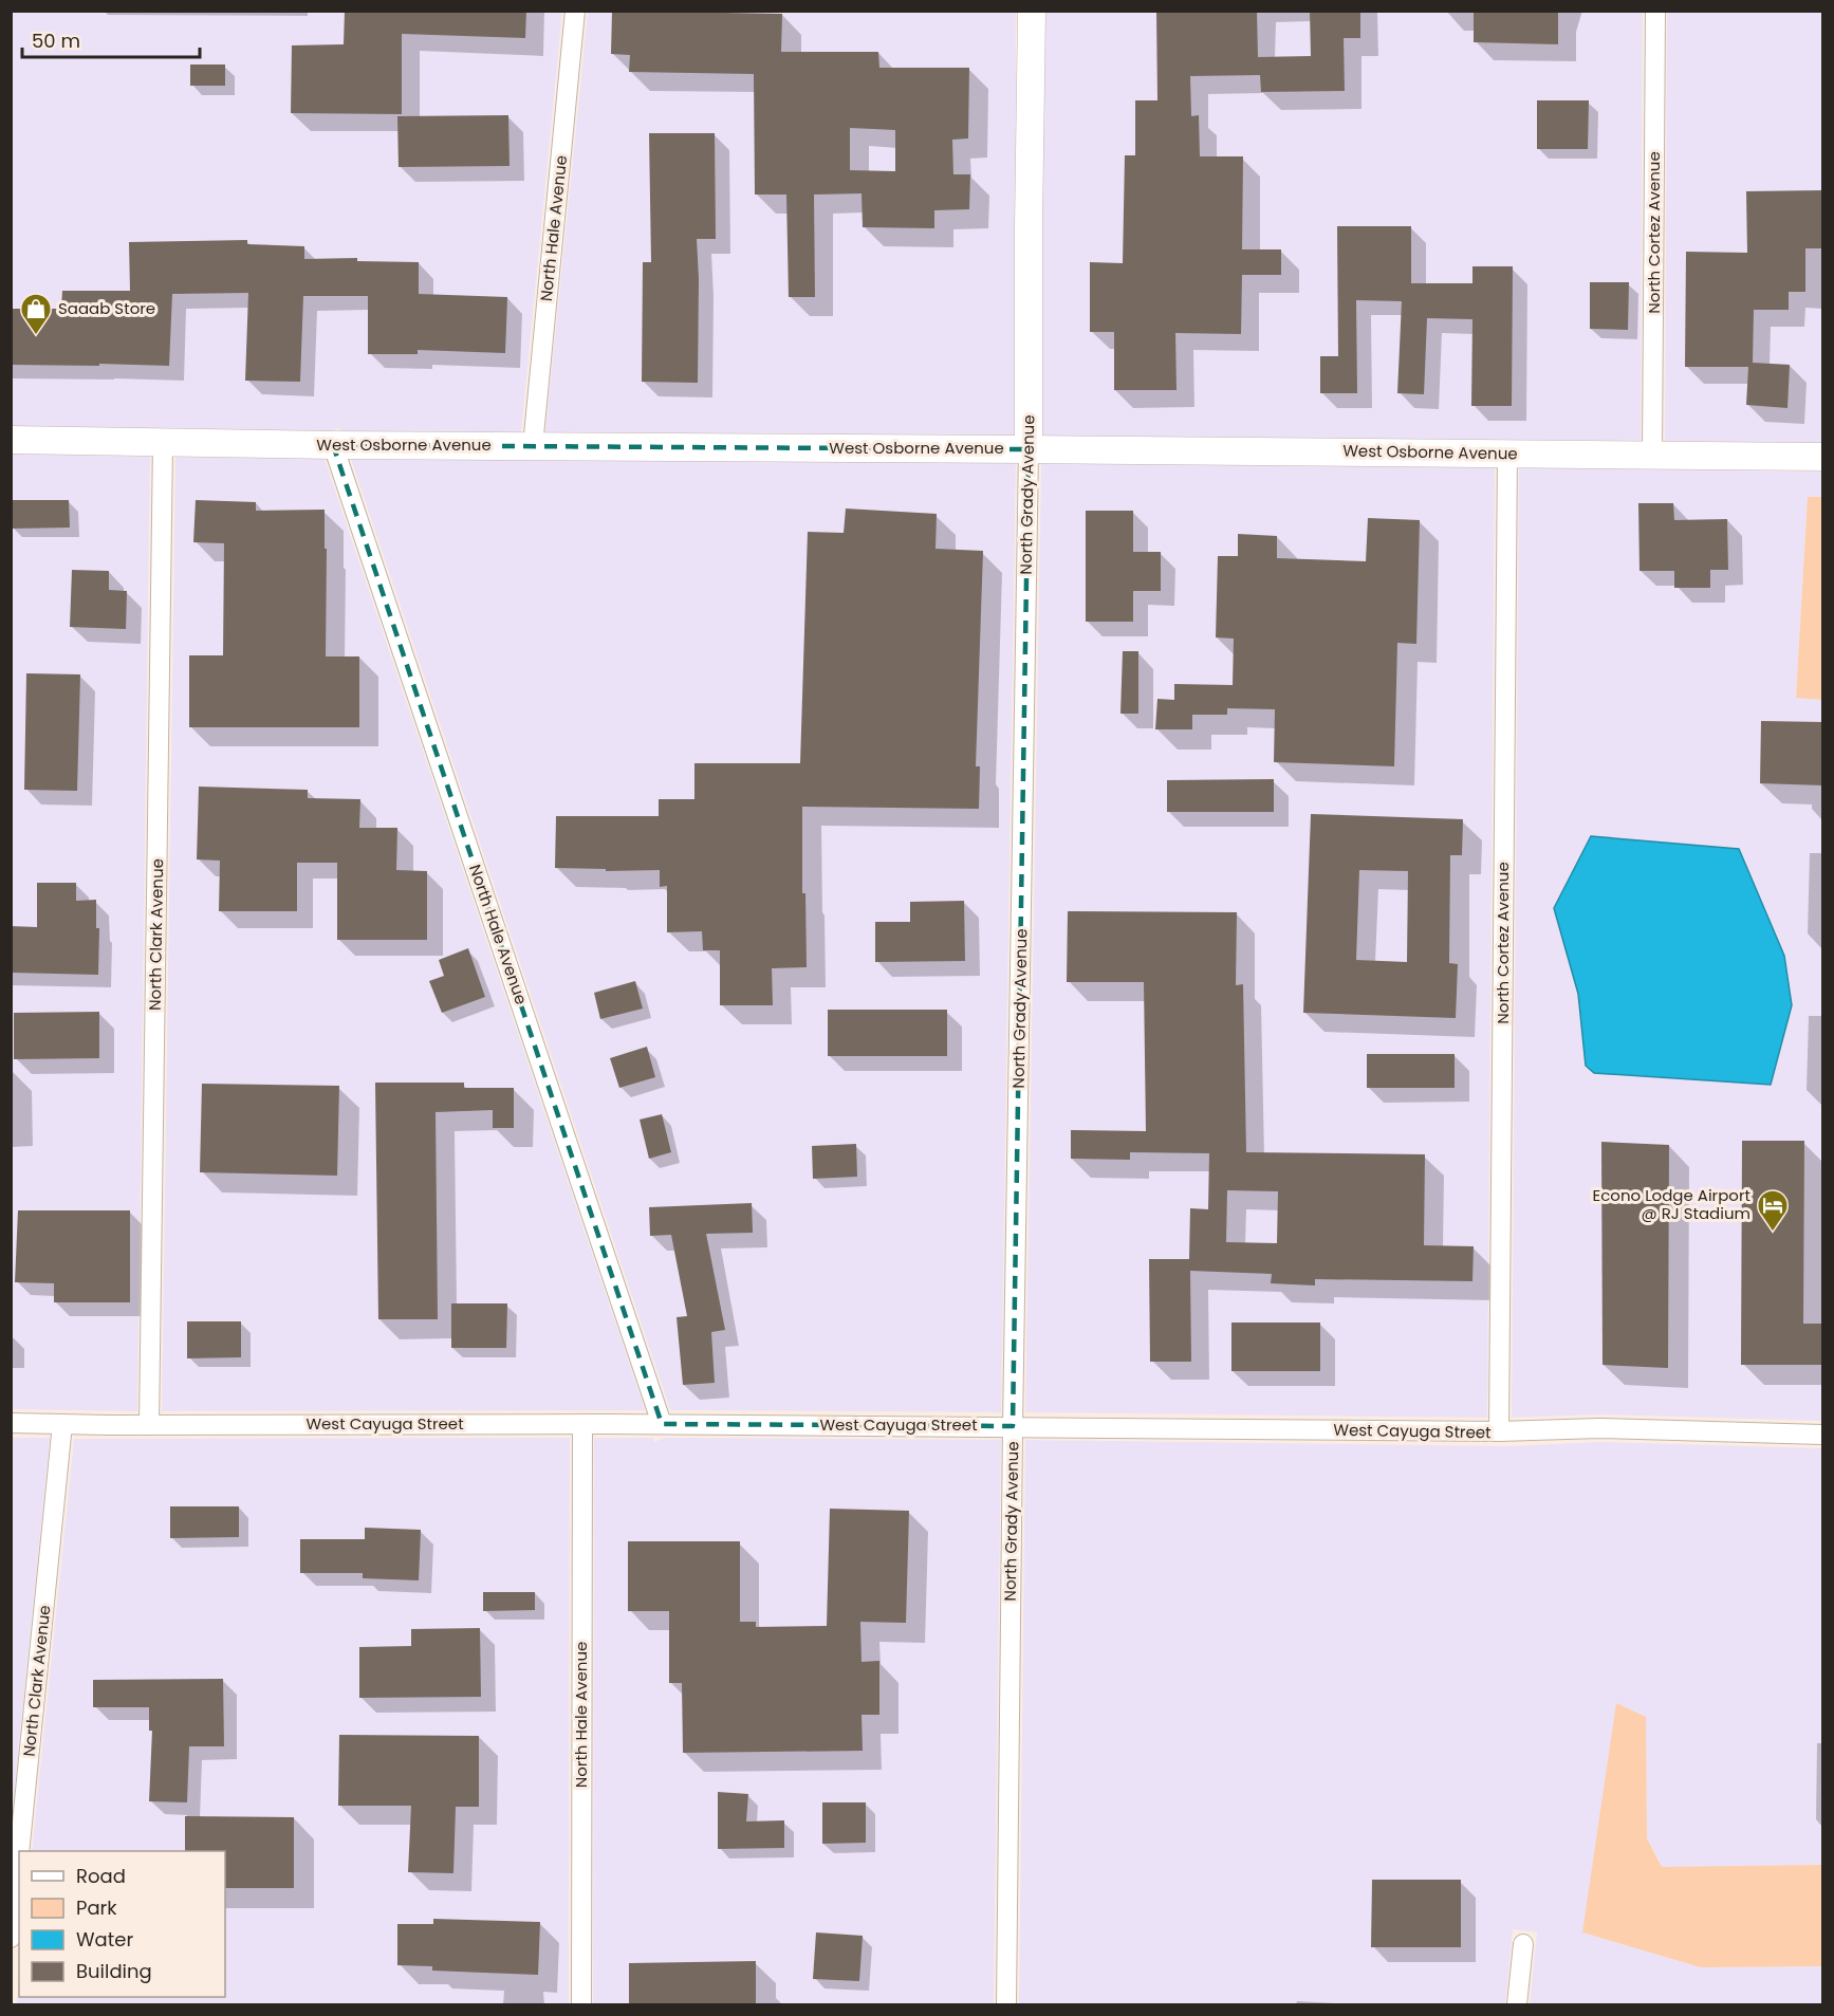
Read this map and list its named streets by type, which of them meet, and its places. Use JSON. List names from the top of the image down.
{
  "streets": {
    "street": [
      "North Hale Avenue",
      "North Cortez Avenue",
      "West Osborne Avenue",
      "North Grady Avenue",
      "North Clark Avenue",
      "West Cayuga Street"
    ]
  },
  "crossings": [
    ["North Hale Avenue", "West Osborne Avenue"],
    ["North Hale Avenue", "West Cayuga Street"],
    ["North Cortez Avenue", "West Osborne Avenue"],
    ["North Cortez Avenue", "West Cayuga Street"],
    ["West Osborne Avenue", "North Grady Avenue"],
    ["West Osborne Avenue", "North Clark Avenue"],
    ["North Grady Avenue", "West Cayuga Street"],
    ["North Clark Avenue", "West Cayuga Street"]
  ],
  "places": {
    "shop": ["Saaab Store"],
    "hotel": ["Econo Lodge Airport @ RJ Stadium"]
  },
  "legend": [
    "Road",
    "Park",
    "Water",
    "Building"
  ],
  "scale_bar": "50 m"
}
